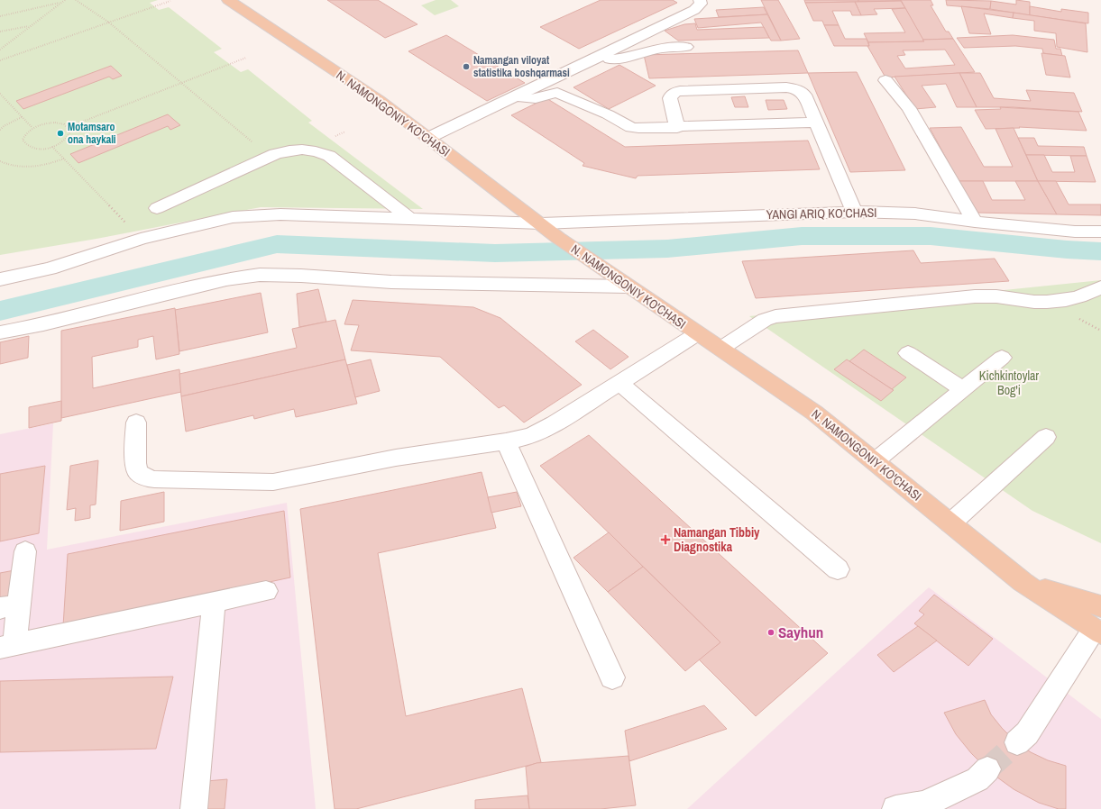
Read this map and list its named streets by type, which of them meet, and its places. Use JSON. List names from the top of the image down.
{
  "streets": {
    "main road": ["N. NAMONGONIY KO'CHASI"],
    "street": ["YANGI ARIQ KO‘CHASI"]
  },
  "crossings": [
    ["N. NAMONGONIY KO'CHASI", "YANGI ARIQ KO‘CHASI"]
  ],
  "parks": ["Kichkintoylar Bog'i"],
  "places": {
    "other": ["Namangan viloyat statistika boshqarmasi", "Motamsaro ona haykali", "Sayhun"],
    "health": ["Namangan Tibbiy Diagnostika"]
  }
}
